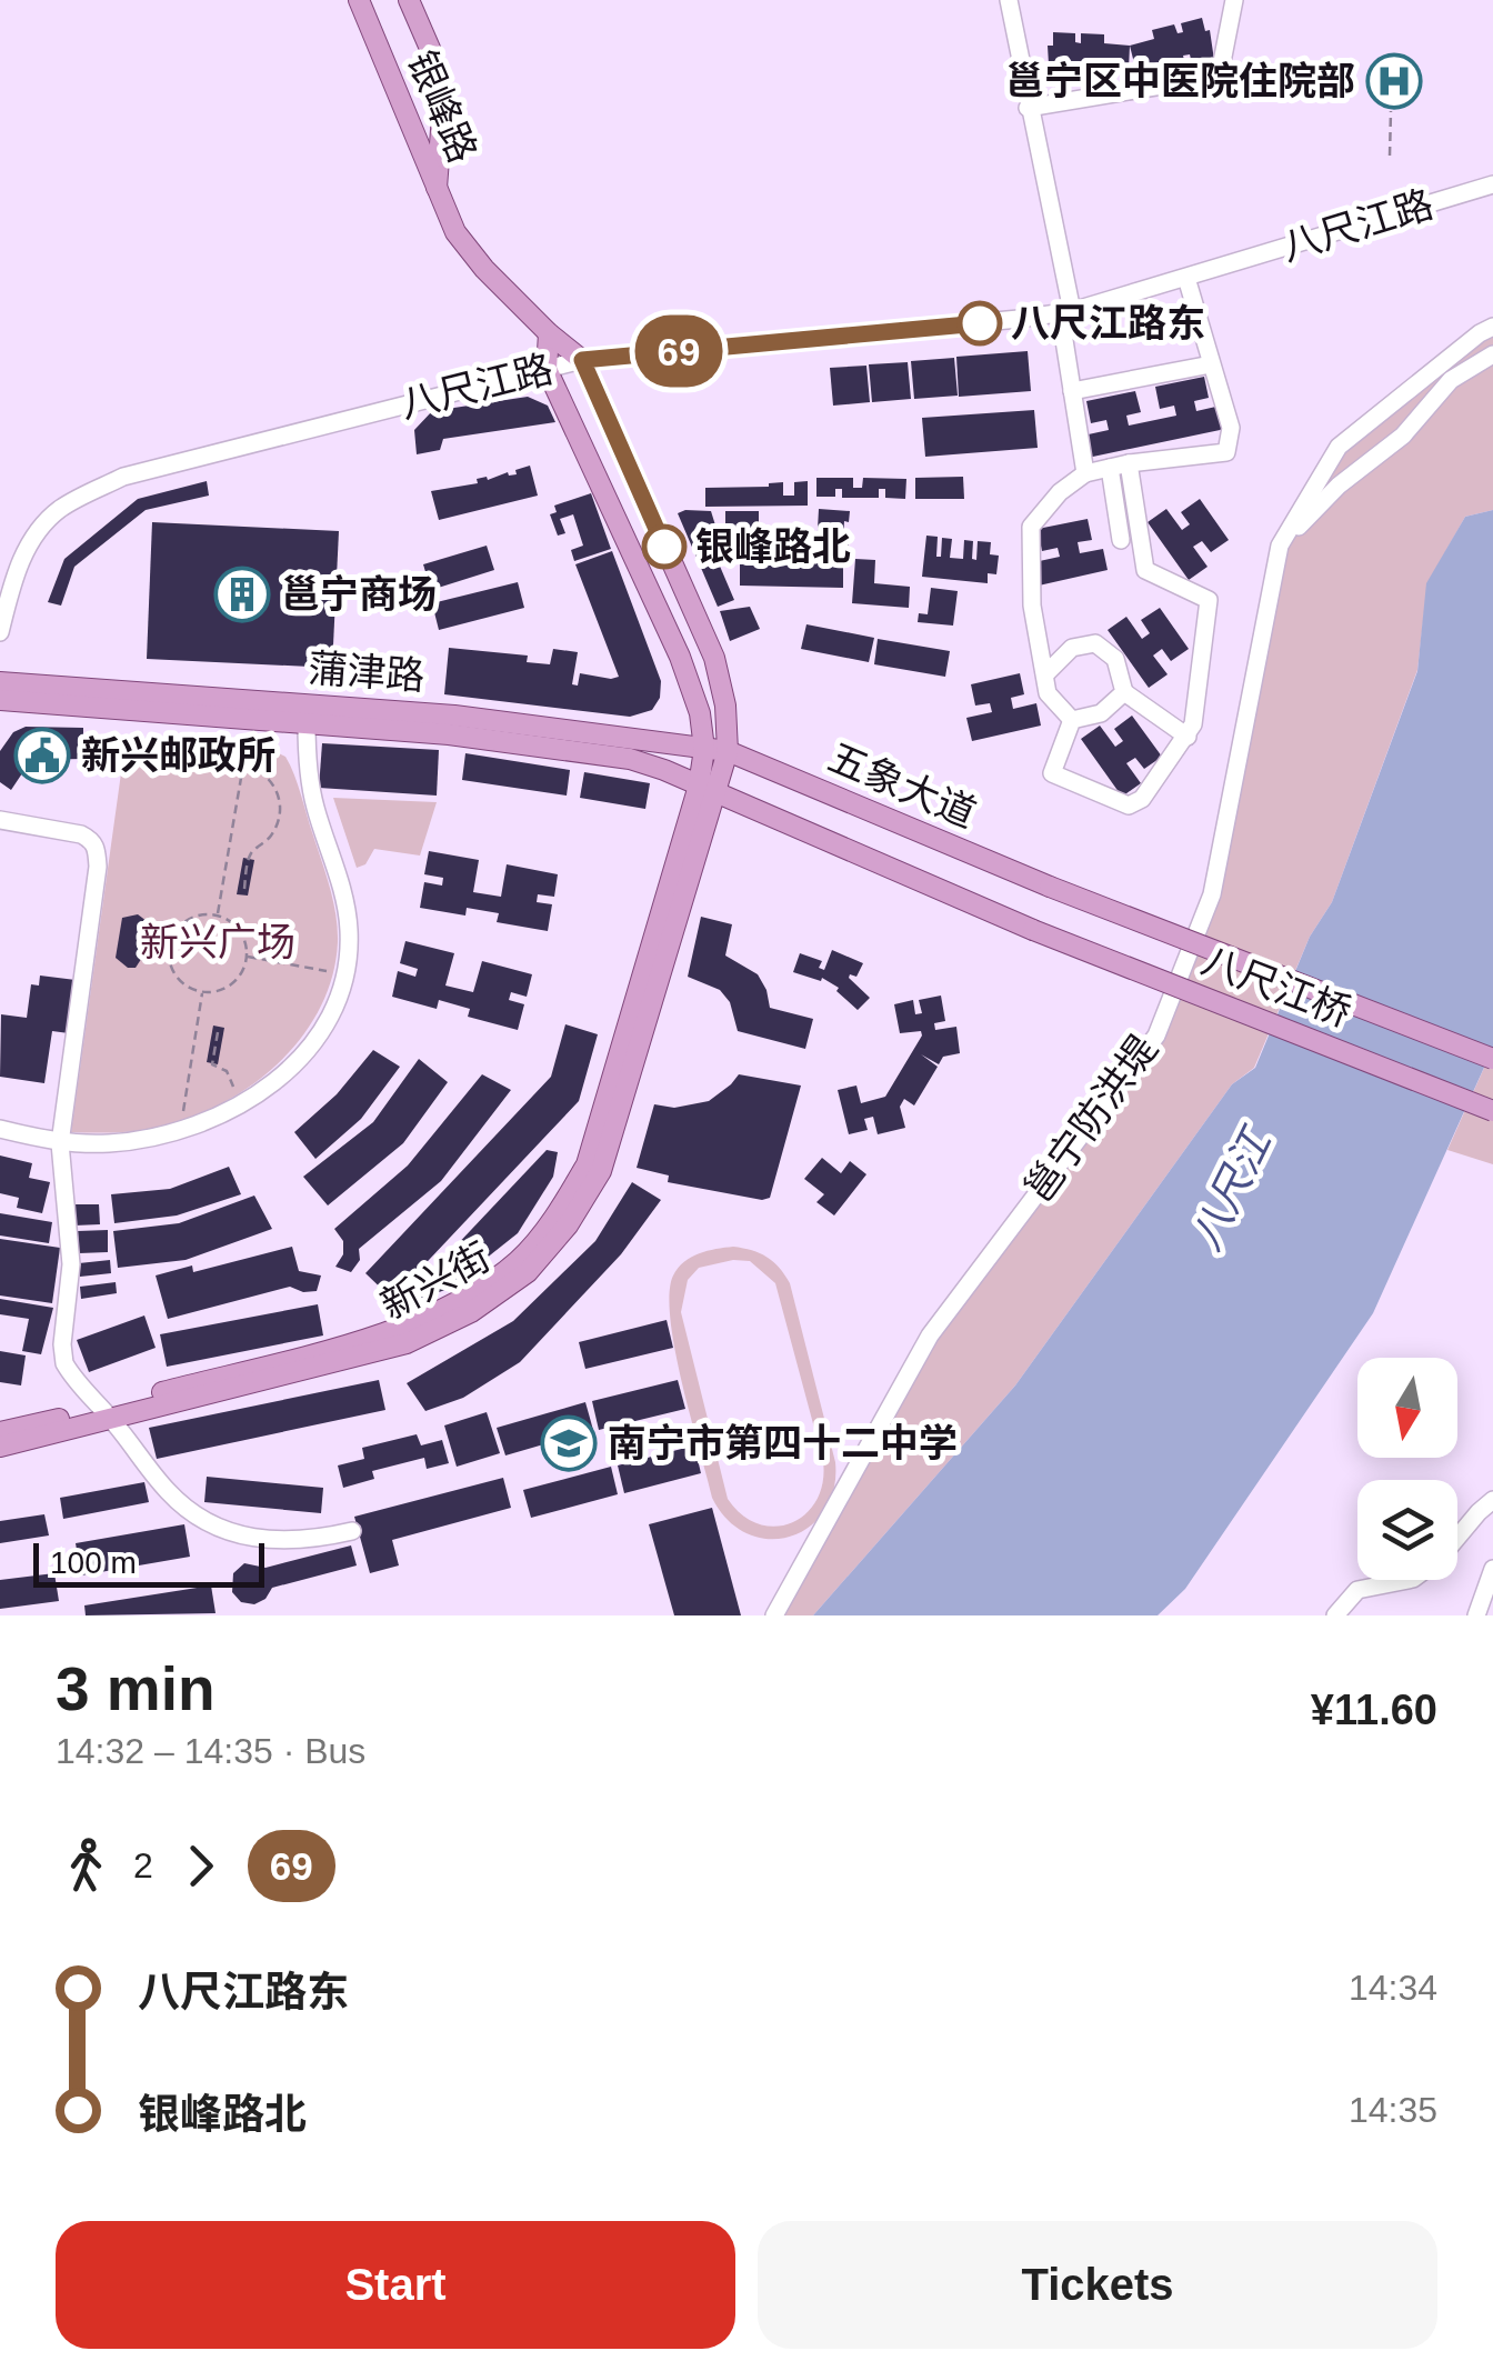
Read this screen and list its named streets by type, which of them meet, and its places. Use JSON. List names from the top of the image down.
{
  "streets": {
    "main road": [
      "银峰路",
      "蒲津路",
      "五象大道",
      "八尺江桥",
      "新兴街"
    ],
    "street": ["八尺江路", "邕宁防洪堤"]
  },
  "crossings": [
    ["蒲津路", "五象大道"],
    ["蒲津路", "新兴街"],
    ["五象大道", "八尺江桥"],
    ["五象大道", "新兴街"]
  ],
  "water": ["八尺江"],
  "parks": ["新兴广场"],
  "places": {
    "hospital": ["邕宁区中医院住院部"],
    "other": ["八尺江路东", "银峰路北"],
    "building": ["邕宁商场"],
    "public building": ["新兴邮政所"],
    "school or university": ["南宁市第四十二中学"]
  },
  "lines": ["bus line 69"],
  "scale_bar": "100 m",
  "north": "bottom",
  "page": {
    "on_map": "69",
    "scale": "100 m",
    "heading": ["3 min", "14:32 – 14:35 · Bus", "¥11.60"],
    "legs": ["2", "69"],
    "list": [
      {
        "name": "八尺江路东",
        "value": "14:34"
      },
      {
        "name": "银峰路北",
        "value": "14:35"
      }
    ],
    "buttons": ["Start", "Tickets"]
  }
}
